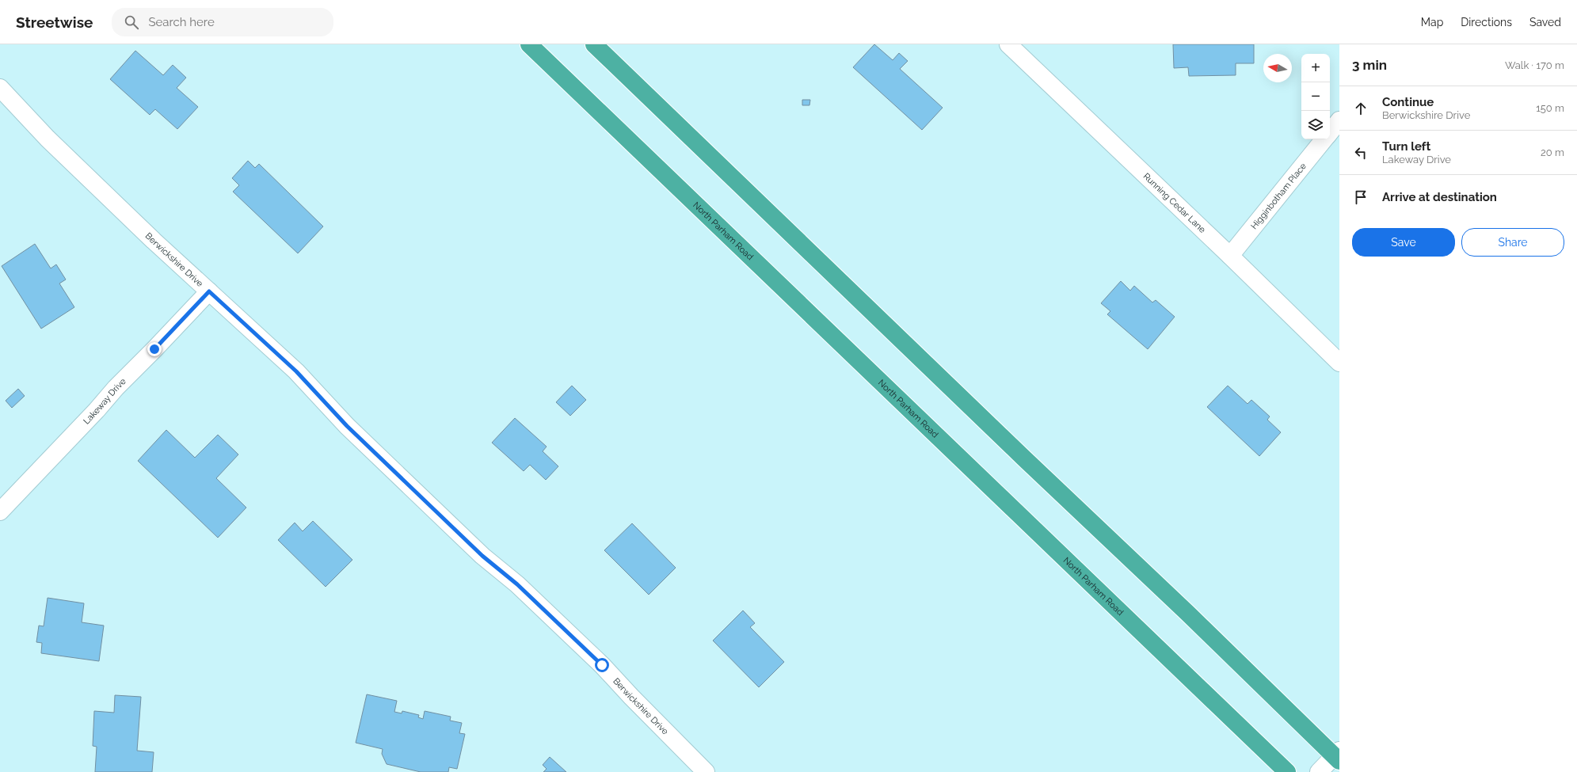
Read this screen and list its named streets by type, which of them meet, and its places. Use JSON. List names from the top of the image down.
{
  "streets": {
    "highway": ["North Parham Road"],
    "street": [
      "Higginbotham Place",
      "Running Cedar Lane",
      "Berwickshire Drive",
      "Lakeway Drive"
    ]
  },
  "crossings": [
    ["Higginbotham Place", "Running Cedar Lane"],
    ["Berwickshire Drive", "Lakeway Drive"]
  ],
  "north": "left",
  "page": {
    "header": "Streetwise",
    "search": "Search here",
    "nav": ["Map", "Directions", "Saved"],
    "heading": ["3 min", "Walk · 170 m"],
    "map_buttons": ["+", "−"],
    "list": [
      ["Continue", "Berwickshire Drive", "150 m"],
      ["Turn left", "Lakeway Drive", "20 m"],
      "Arrive at destination"
    ],
    "buttons": ["Save", "Share"]
  }
}
